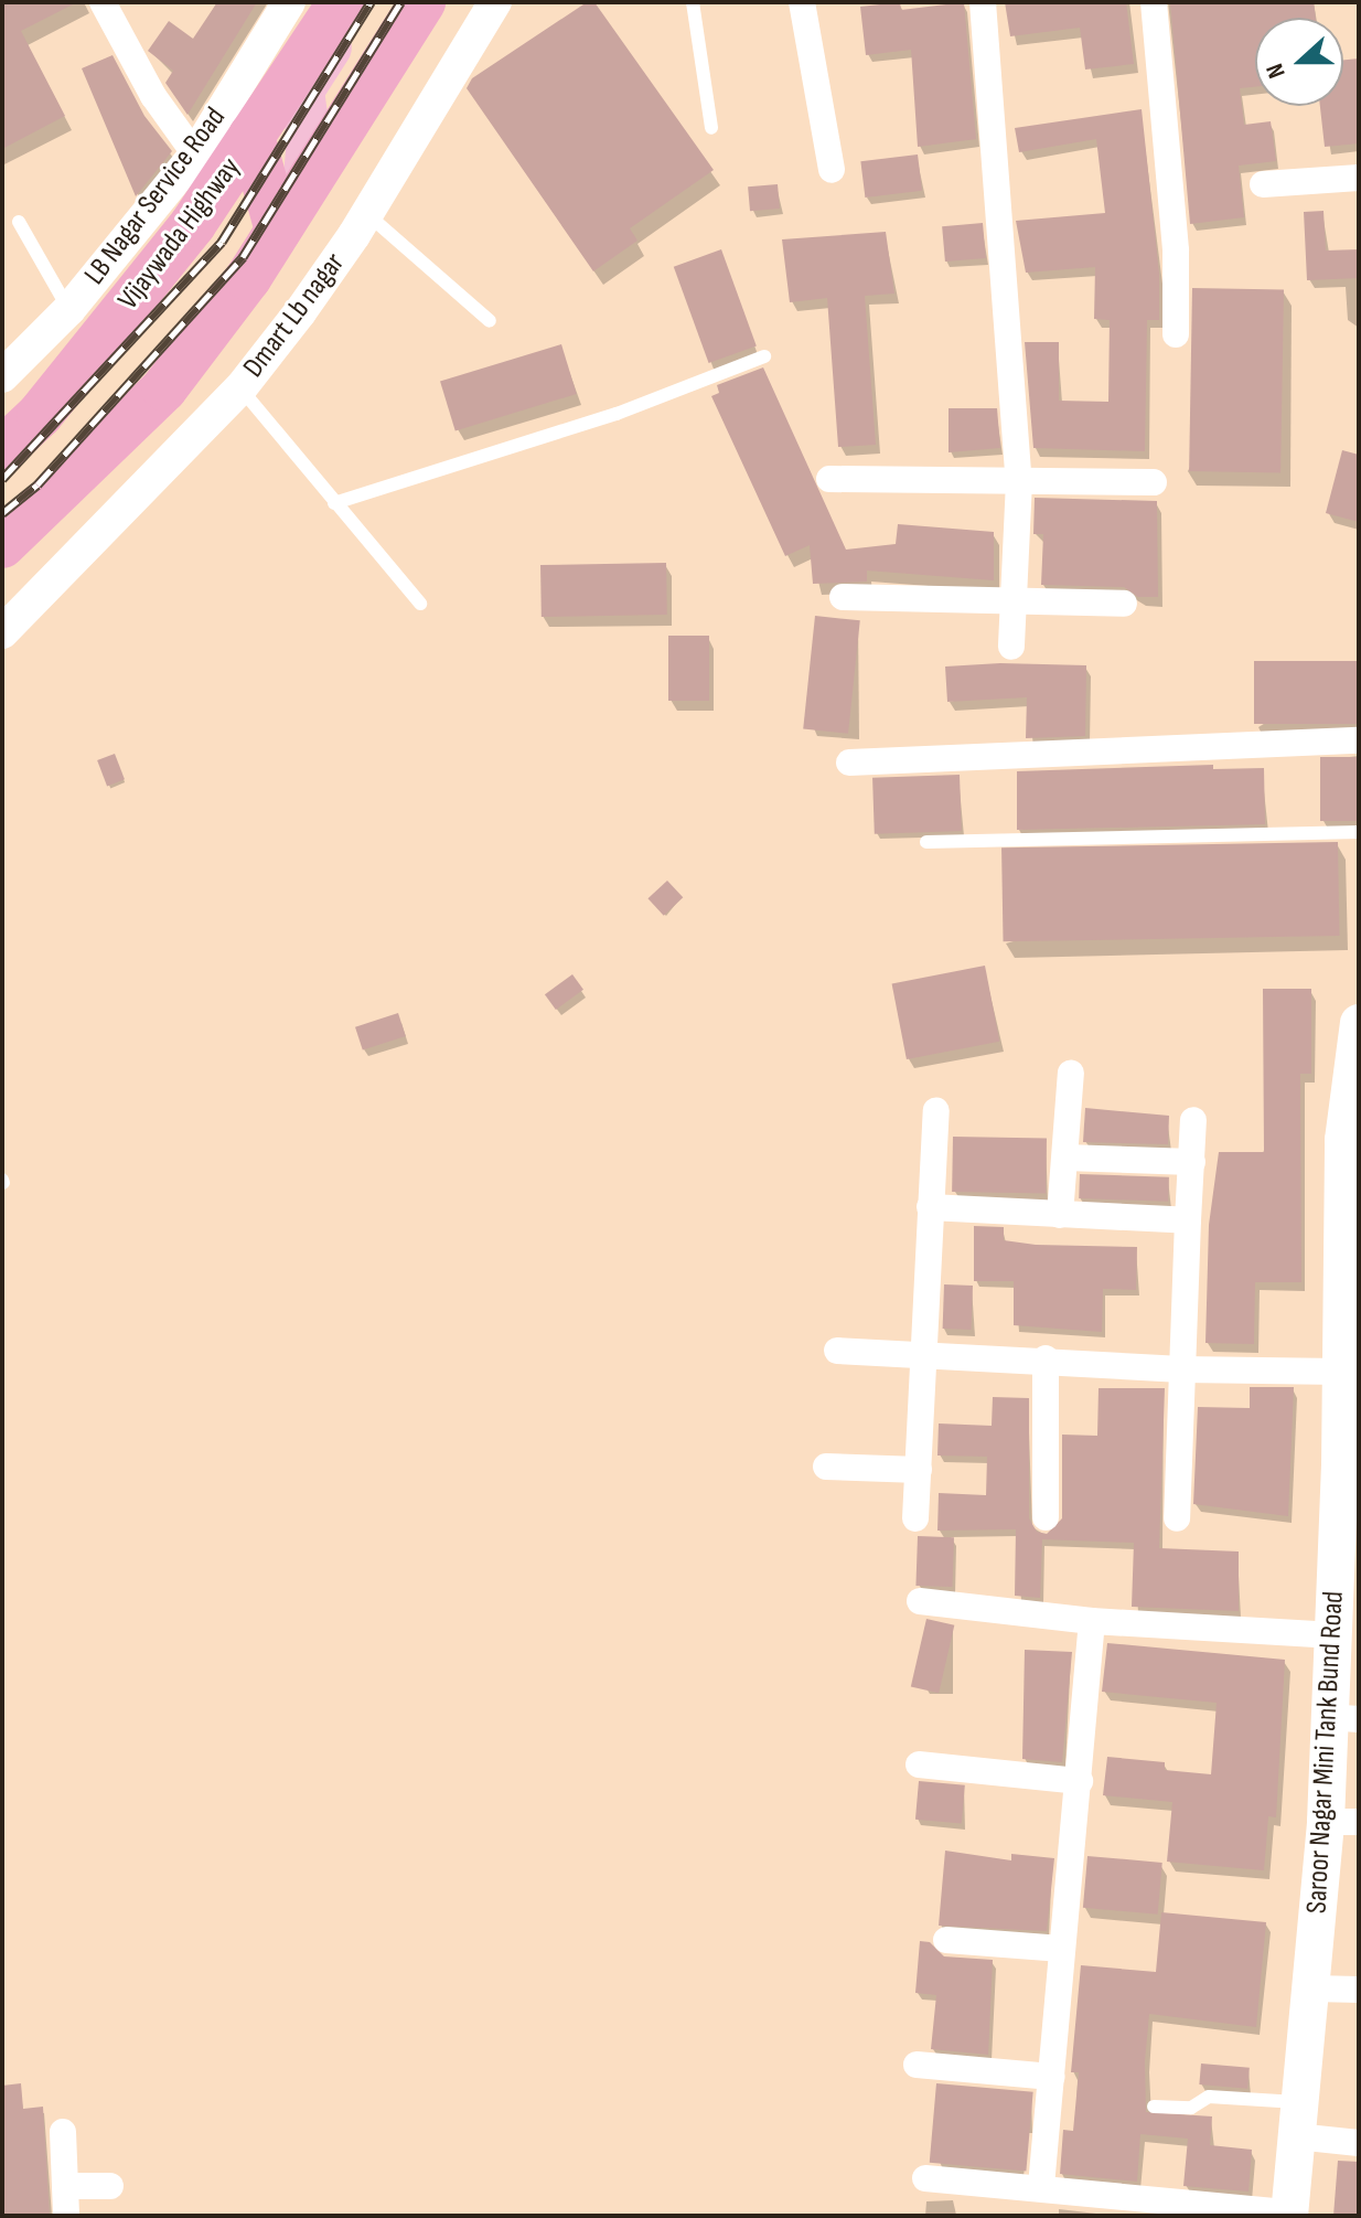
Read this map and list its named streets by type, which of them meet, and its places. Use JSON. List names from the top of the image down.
{
  "streets": {
    "highway": ["Vijaywada Highway"],
    "main road": ["Saroor Nagar Mini Tank Bund Road"],
    "street": ["LB Nagar Service Road", "Dmart Lb nagar"]
  },
  "north": "left"
}
